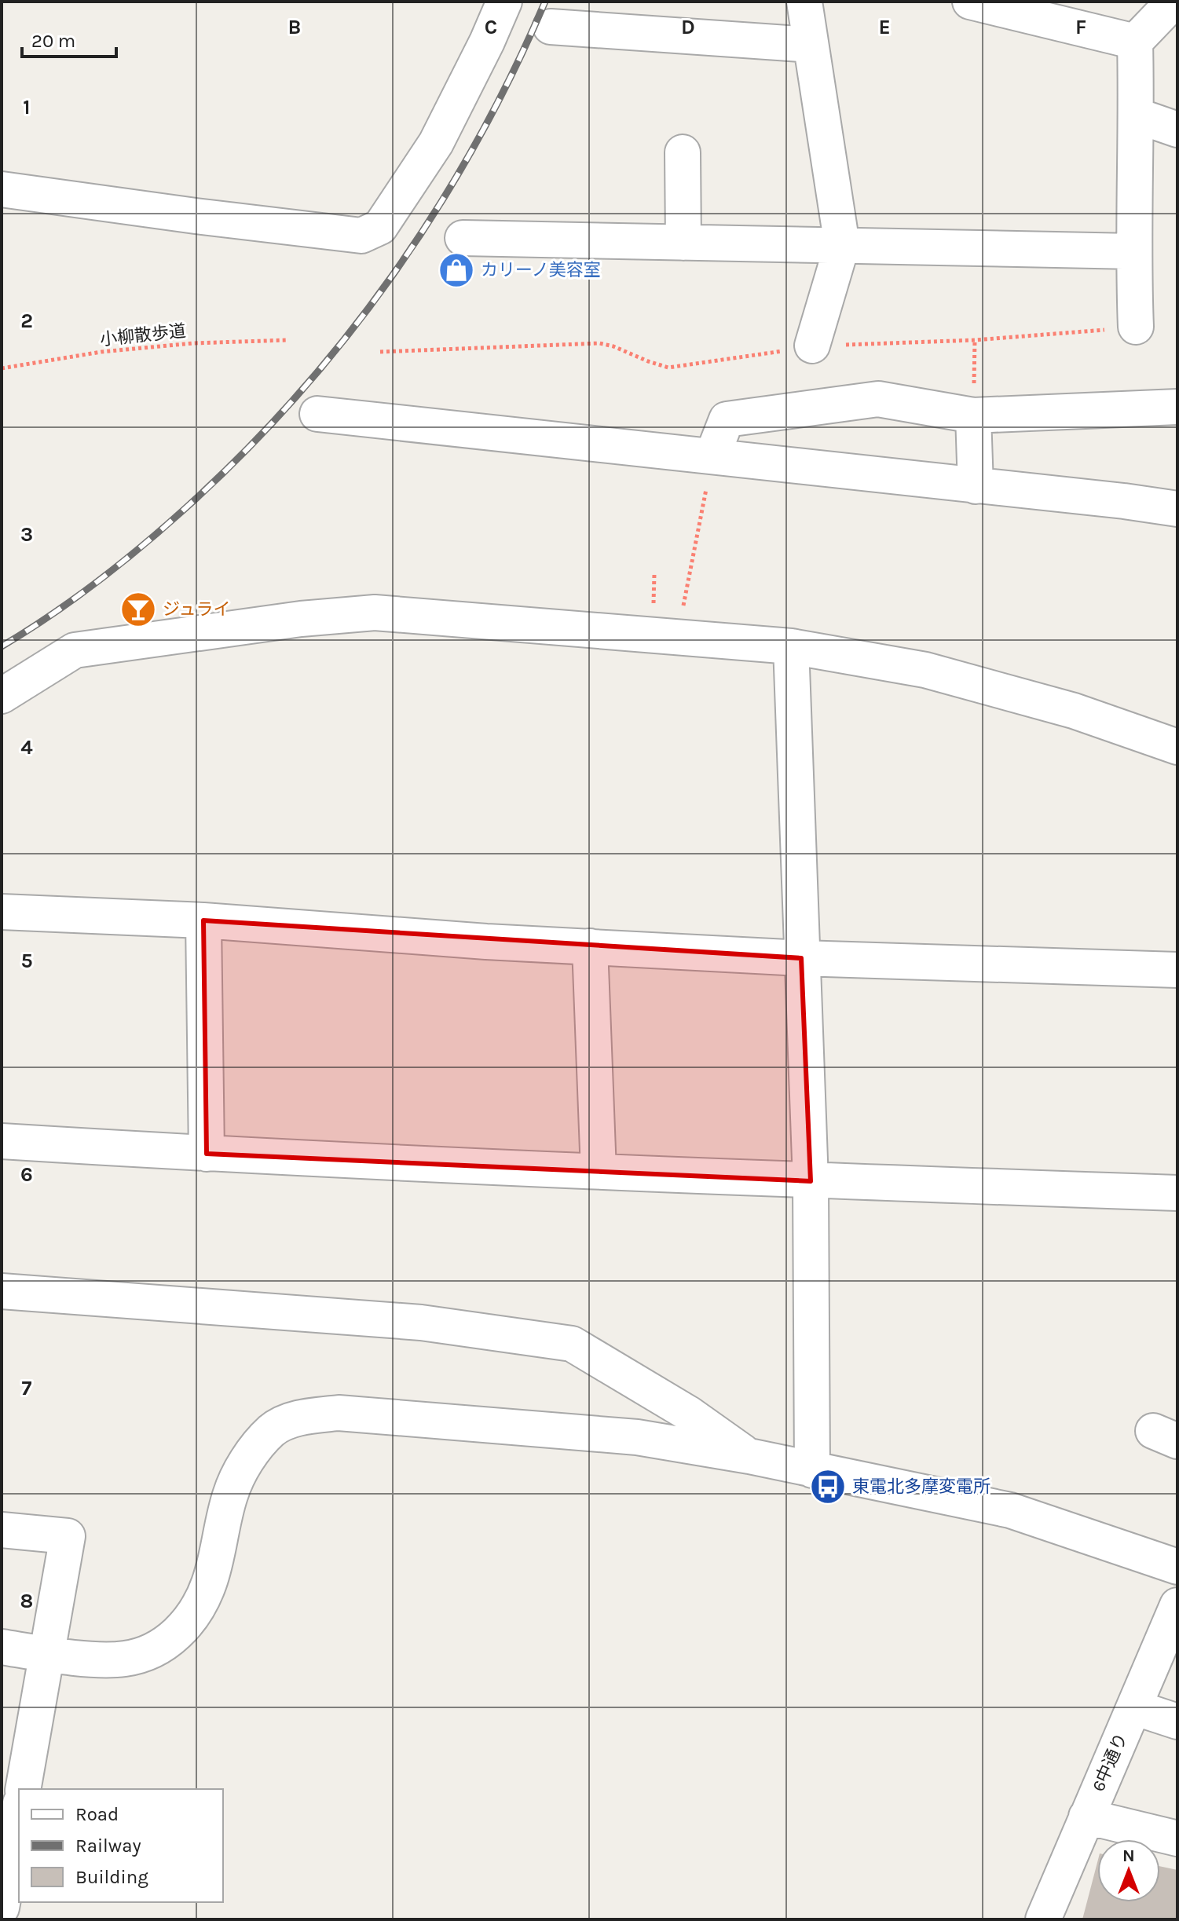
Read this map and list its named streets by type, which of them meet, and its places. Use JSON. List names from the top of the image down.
{
  "streets": {
    "street": ["6中通り"],
    "path": ["小柳散歩道"]
  },
  "places": {
    "shop": ["カリーノ美容室"],
    "bar": ["ジュライ"],
    "bus stop": ["東電北多摩変電所"]
  },
  "legend": ["Road", "Railway", "Building"],
  "scale_bar": "20 m",
  "north": "top",
  "grid": {
    "columns": [
      "B",
      "C",
      "D",
      "E",
      "F"
    ],
    "rows": [
      "1",
      "2",
      "3",
      "4",
      "5",
      "6",
      "7",
      "8"
    ]
  }
}
